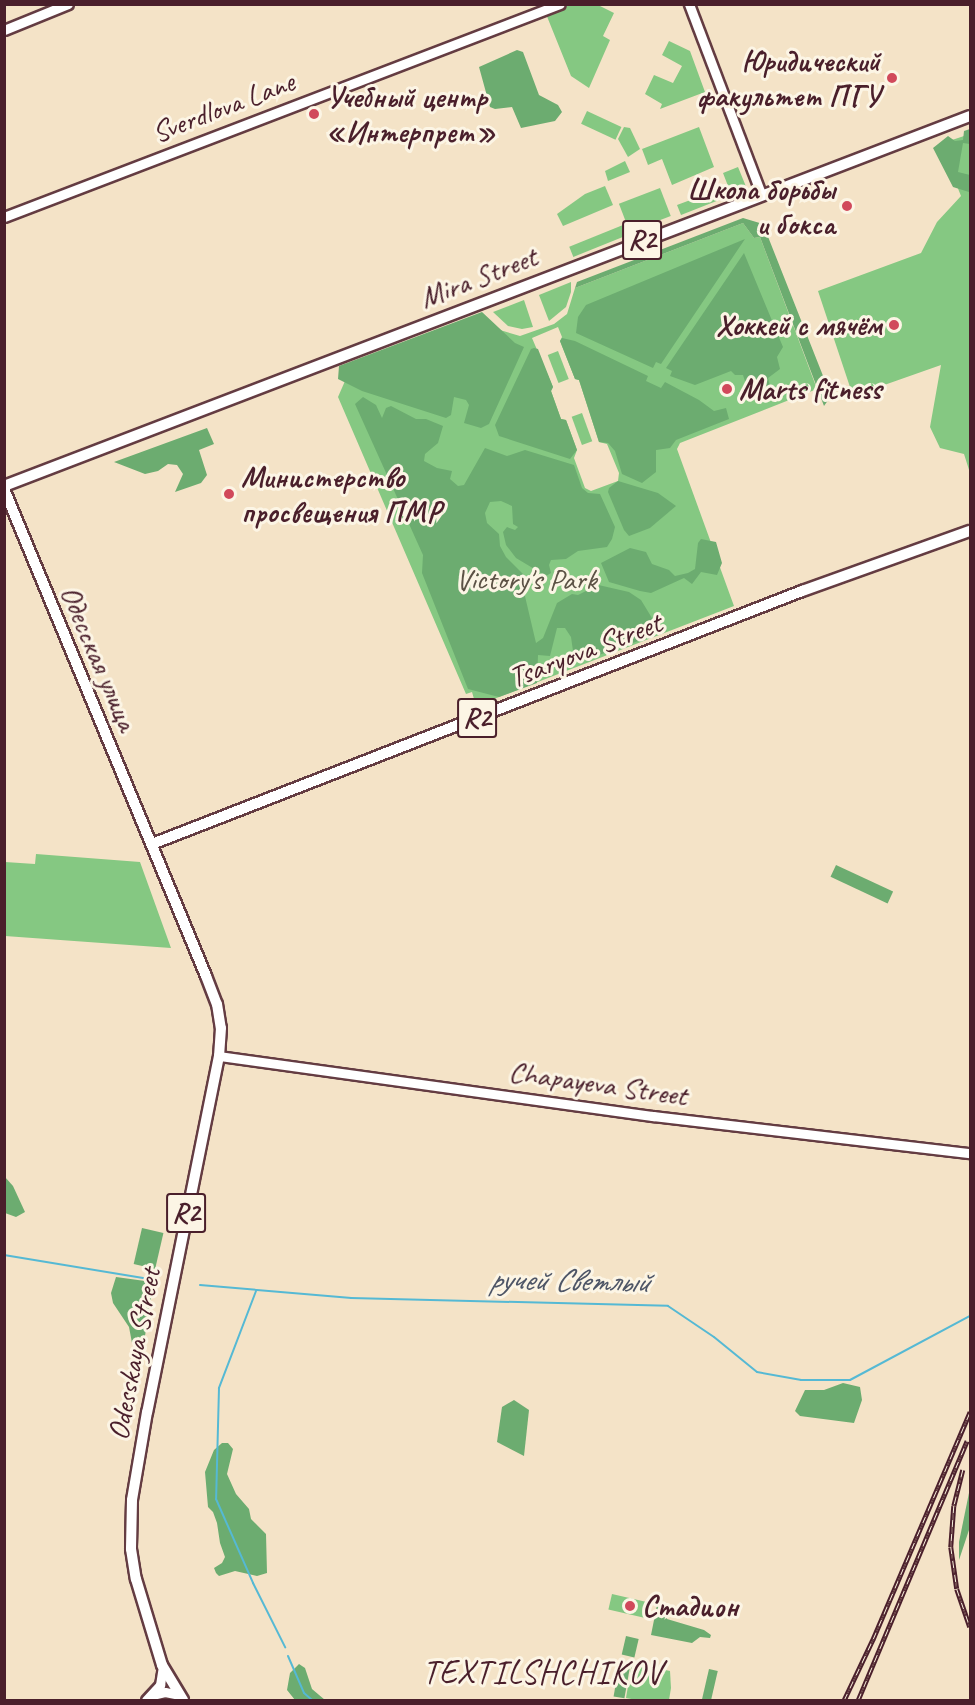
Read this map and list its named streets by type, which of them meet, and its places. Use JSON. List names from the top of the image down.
{
  "streets": {
    "main road": [
      "R2",
      "Mira Street",
      "Tsaryova Street",
      "Одесская улица",
      "Odesskaya Street"
    ],
    "street": ["Sverdlova Lane", "Chapayeva Street"]
  },
  "crossings": [
    ["Mira Street", "Одесская улица"],
    ["Tsaryova Street", "Одесская улица"],
    ["Tsaryova Street", "Odesskaya Street"],
    ["Одесская улица", "Odesskaya Street"],
    ["Chapayeva Street", "Odesskaya Street"]
  ],
  "districts": ["TEXTILSHCHIKOV"],
  "water": ["ручей Светлый"],
  "parks": ["Victory's Park"],
  "places": [
    "Юридический факультет ПГУ",
    "Учебный центр «Интерпрет»",
    "Школа борьбы и бокса",
    "Хоккей с мячём",
    "Marts fitness",
    "Министерство просвещения ПМР",
    "Стадион"
  ]
}
